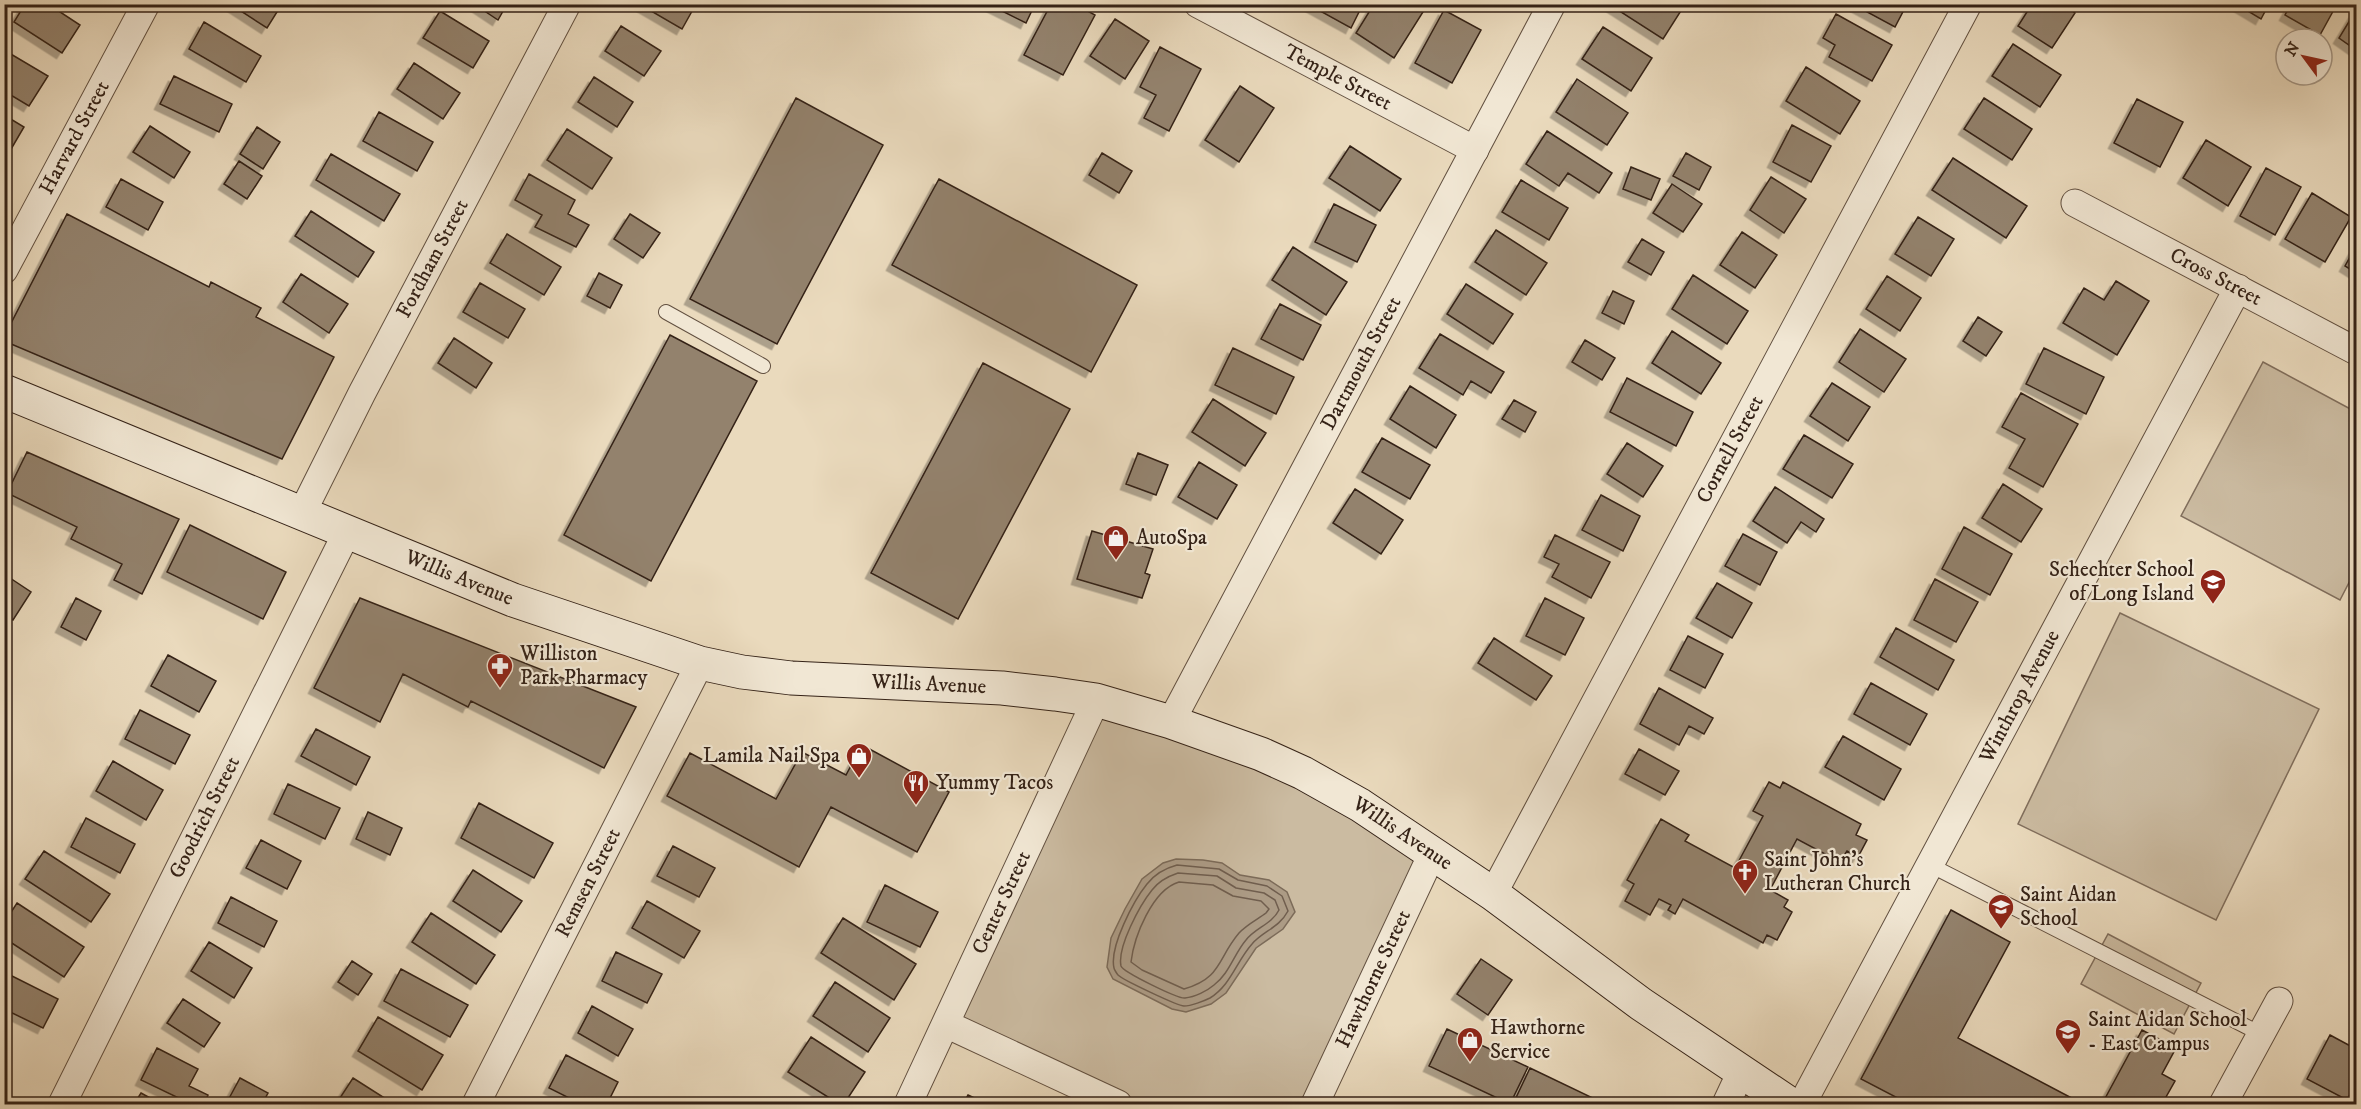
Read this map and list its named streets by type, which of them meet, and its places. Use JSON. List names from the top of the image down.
{
  "streets": {
    "main road": ["Willis Avenue"],
    "street": [
      "Temple Street",
      "Harvard Street",
      "Fordham Street",
      "Cross Street",
      "Dartmouth Street",
      "Cornell Street",
      "Winthrop Avenue",
      "Goodrich Street",
      "Remsen Street",
      "Center Street",
      "Hawthorne Street"
    ]
  },
  "crossings": [
    ["Temple Street", "Dartmouth Street"],
    ["Fordham Street", "Willis Avenue"],
    ["Cross Street", "Winthrop Avenue"],
    ["Dartmouth Street", "Willis Avenue"],
    ["Cornell Street", "Willis Avenue"],
    ["Willis Avenue", "Goodrich Street"],
    ["Willis Avenue", "Remsen Street"],
    ["Willis Avenue", "Center Street"],
    ["Willis Avenue", "Hawthorne Street"]
  ],
  "places": {
    "shop": ["AutoSpa", "Lamila Nail Spa", "Hawthorne Service"],
    "school or university": ["Schechter School of Long Island", "Saint Aidan School", "Saint Aidan School - East Campus"],
    "pharmacy": ["Williston Park Pharmacy"],
    "restaurant": ["Yummy Tacos"],
    "church": ["Saint John's Lutheran Church"]
  },
  "north": "top left"
}
